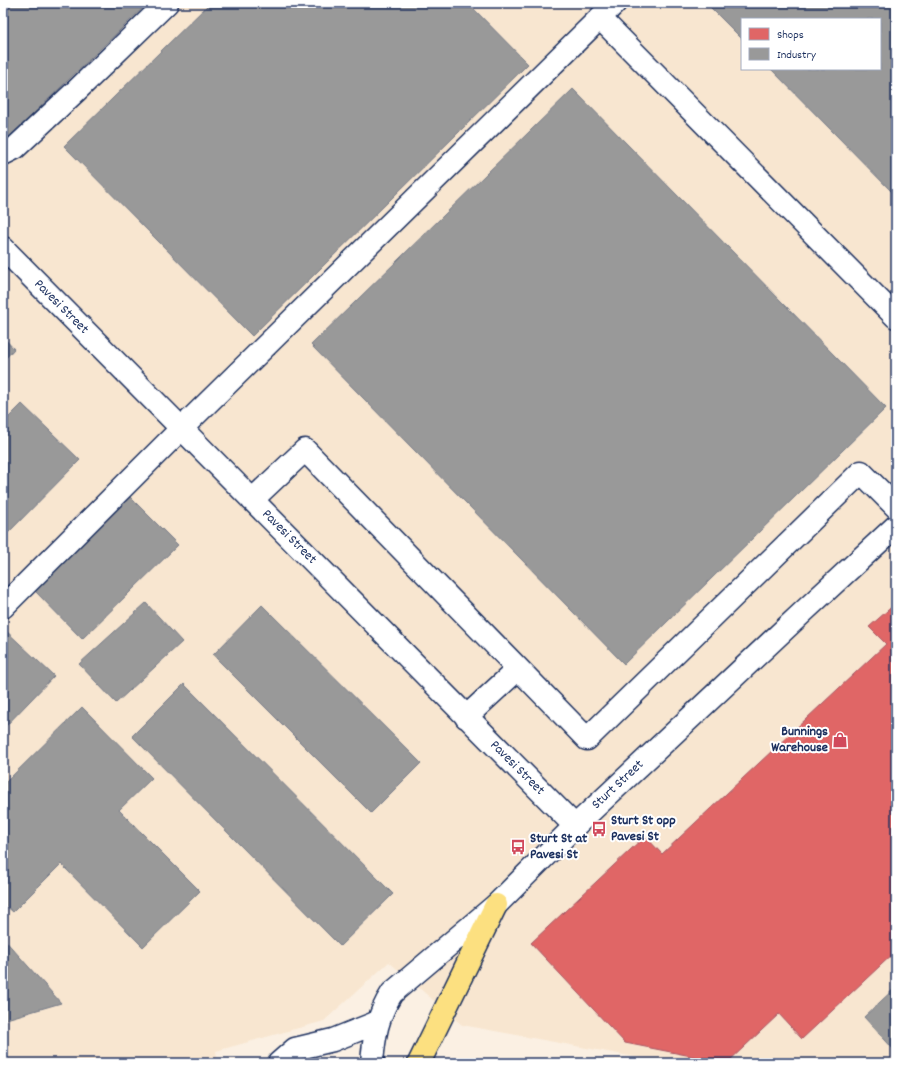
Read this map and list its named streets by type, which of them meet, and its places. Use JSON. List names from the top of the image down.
{
  "streets": {
    "street": ["Pavesi Street", "Sturt Street"]
  },
  "crossings": [
    ["Pavesi Street", "Sturt Street"]
  ],
  "places": {
    "shop": ["Bunnings Warehouse"],
    "bus stop": ["Sturt St opp Pavesi St", "Sturt St at Pavesi St"]
  },
  "legend": ["Shops", "Industry"]
}
